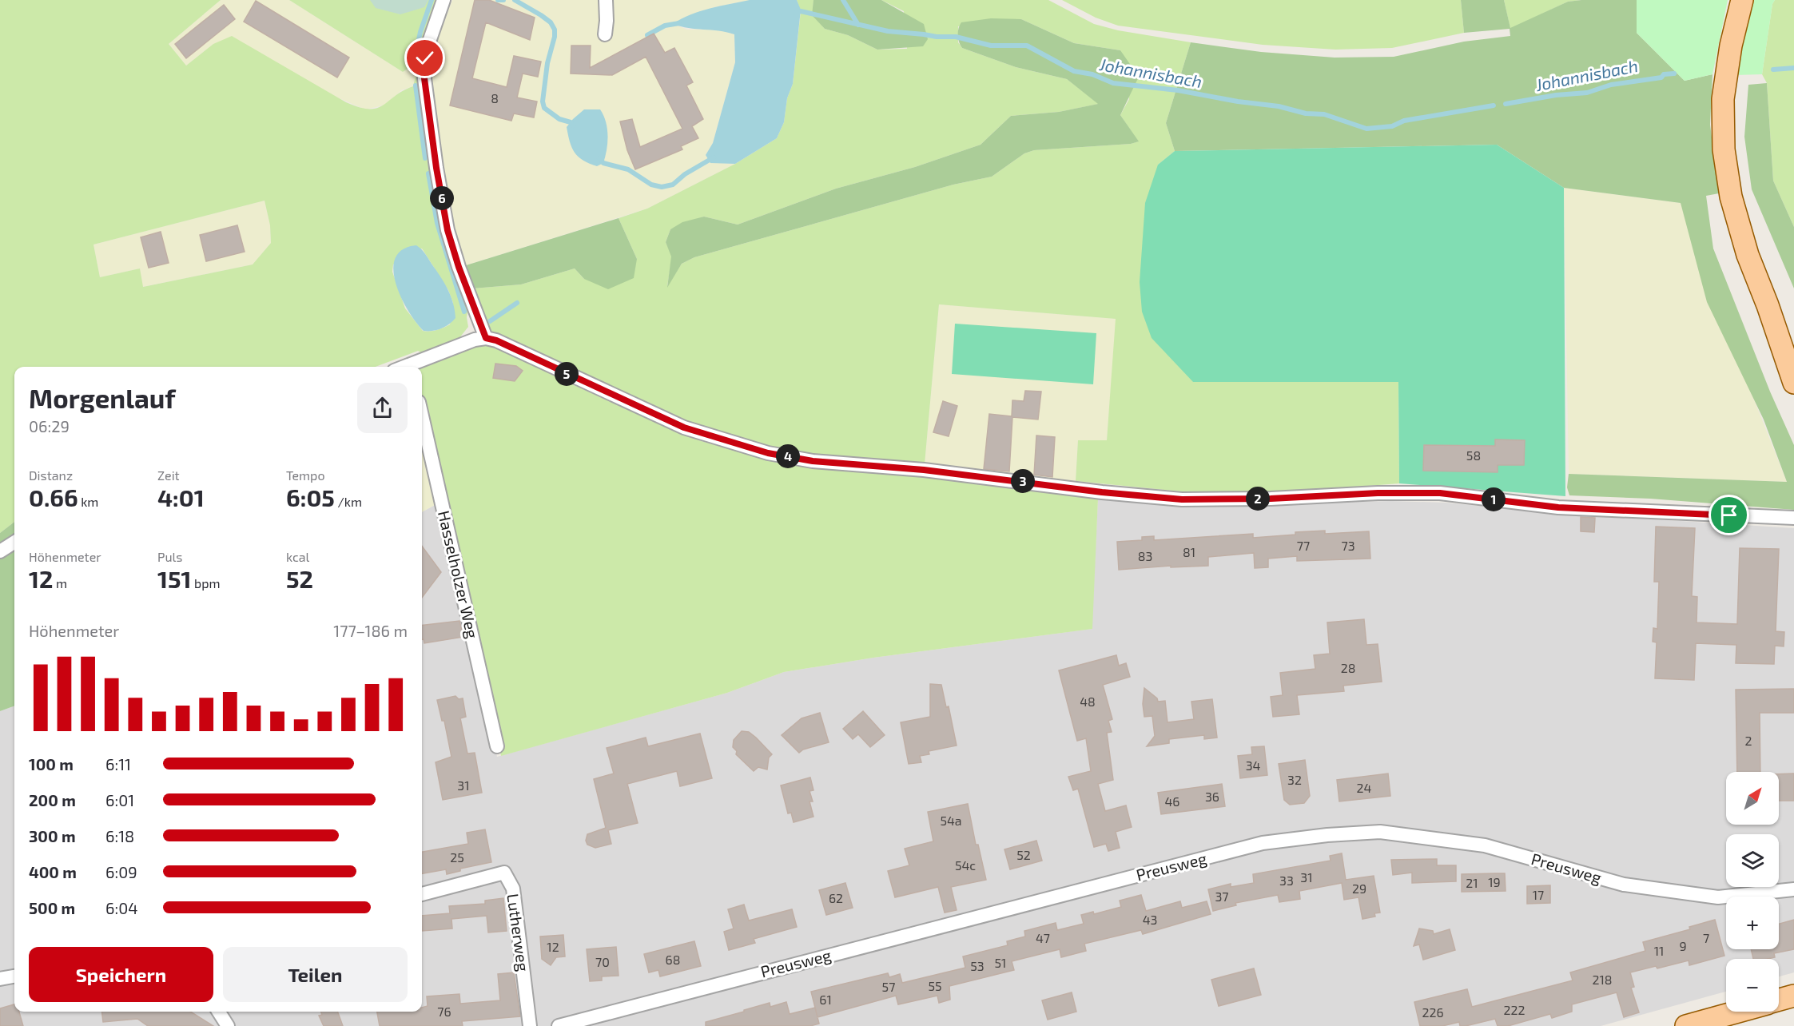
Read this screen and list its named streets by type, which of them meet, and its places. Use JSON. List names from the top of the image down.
{
  "streets": {
    "street": ["Hasselholzer Weg", "Preusweg", "Lutherweg"]
  },
  "water": ["Johannisbach"],
  "house_numbers": [
    "8",
    "58",
    "77",
    "73",
    "81",
    "83",
    "28",
    "48",
    "2",
    "34",
    "32",
    "31",
    "24",
    "36",
    "46",
    "54a",
    "52",
    "25",
    "54c",
    "31",
    "33",
    "19",
    "21",
    "29",
    "17",
    "37",
    "62",
    "43",
    "47",
    "7",
    "9",
    "12",
    "11",
    "68",
    "70",
    "51",
    "53",
    "218",
    "55",
    "57",
    "61",
    "222",
    "76",
    "226"
  ],
  "north": "top right",
  "page": {
    "pins": [
      "6",
      "5",
      "4",
      "3",
      "2",
      "1"
    ],
    "heading": ["Morgenlauf", "06:29"],
    "stats": [
      ["Distanz", "0.66 km"],
      ["Zeit", "4:01"],
      ["Tempo", "6:05 /km"],
      ["Höhenmeter", "12 m"],
      ["Puls", "151 bpm"],
      ["kcal", "52"]
    ],
    "chart": ["Höhenmeter", "177–186 m"],
    "list": [
      {
        "name": "100 m",
        "note": "6:11"
      },
      {
        "name": "200 m",
        "note": "6:01"
      },
      {
        "name": "300 m",
        "note": "6:18"
      },
      {
        "name": "400 m",
        "note": "6:09"
      },
      {
        "name": "500 m",
        "note": "6:04"
      }
    ],
    "map_buttons": ["+", "−"],
    "buttons": ["Speichern", "Teilen"]
  }
}
